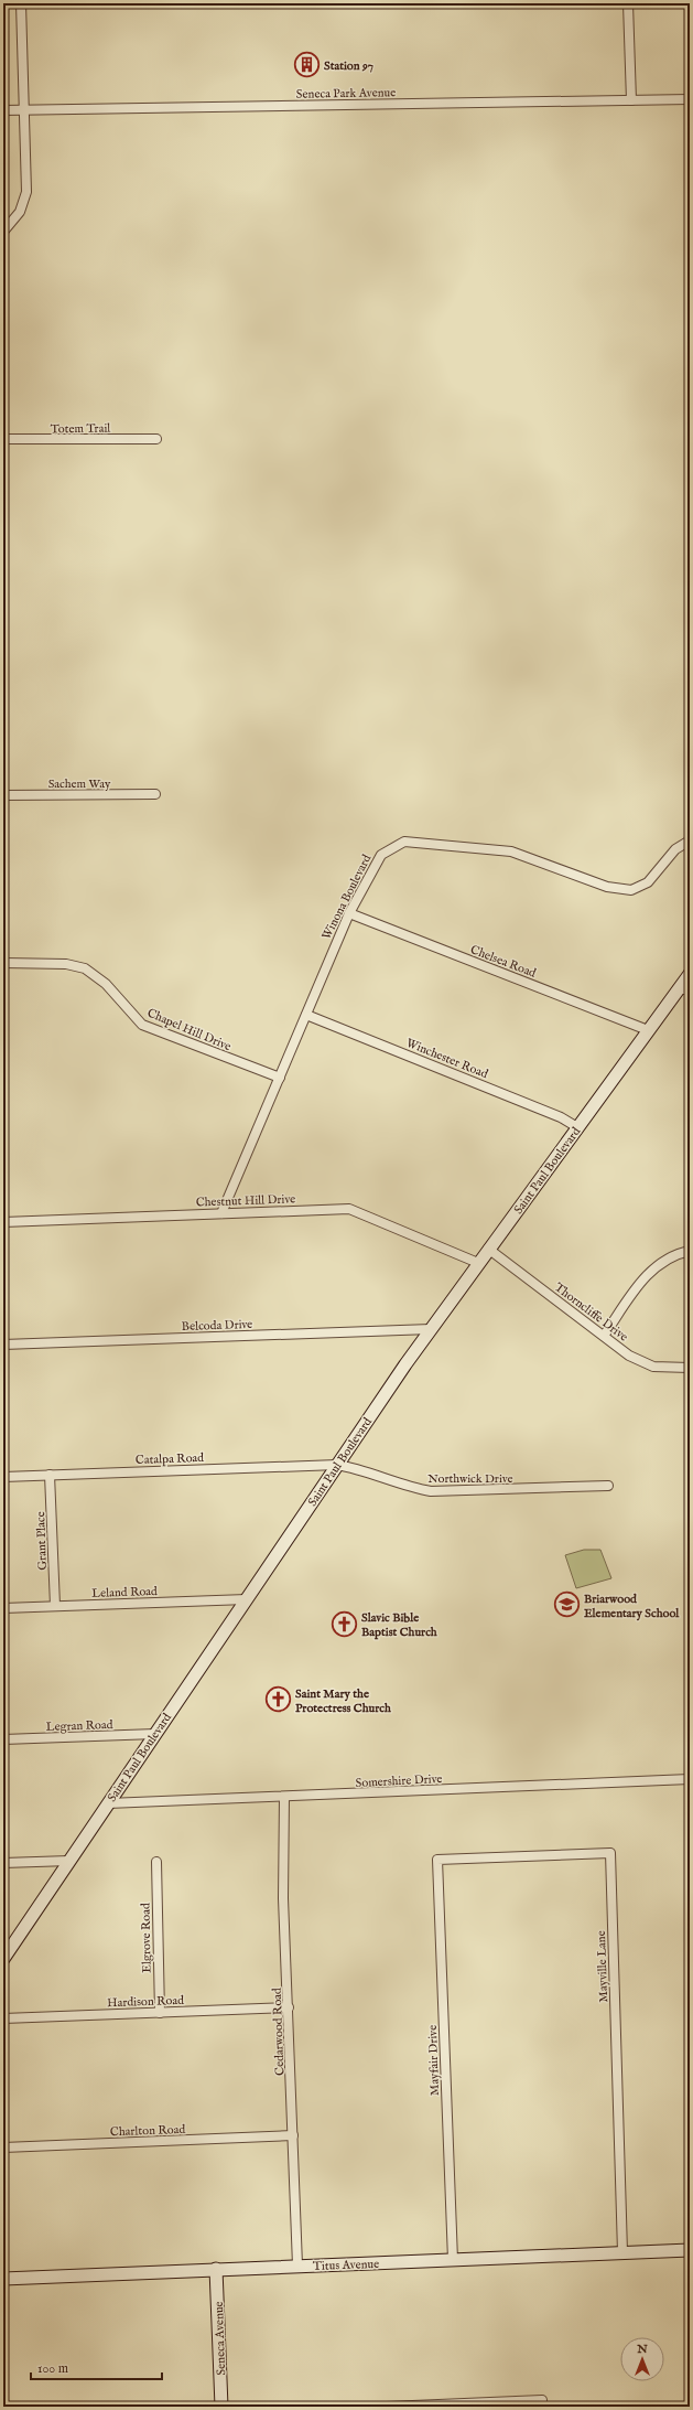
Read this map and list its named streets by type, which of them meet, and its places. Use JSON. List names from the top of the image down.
{
  "streets": {
    "main road": ["Saint Paul Boulevard", "Titus Avenue", "Seneca Avenue"],
    "street": [
      "Seneca Park Avenue",
      "Totem Trail",
      "Sachem Way",
      "Winona Boulevard",
      "Chelsea Road",
      "Chapel Hill Drive",
      "Winchester Road",
      "Chestnut Hill Drive",
      "Thorncliffe Drive",
      "Belcoda Drive",
      "Catalpa Road",
      "Northwick Drive",
      "Grant Place",
      "Leland Road",
      "Legran Road",
      "Somershire Drive",
      "Elgrove Road",
      "Mayville Lane",
      "Hardison Road",
      "Cedarwood Road",
      "Mayfair Drive",
      "Charlton Road"
    ]
  },
  "crossings": [
    ["Winona Boulevard", "Chelsea Road"],
    ["Winona Boulevard", "Chapel Hill Drive"],
    ["Winona Boulevard", "Winchester Road"],
    ["Winona Boulevard", "Chestnut Hill Drive"],
    ["Chelsea Road", "Saint Paul Boulevard"],
    ["Winchester Road", "Saint Paul Boulevard"],
    ["Saint Paul Boulevard", "Chestnut Hill Drive"],
    ["Saint Paul Boulevard", "Thorncliffe Drive"],
    ["Saint Paul Boulevard", "Belcoda Drive"],
    ["Saint Paul Boulevard", "Catalpa Road"],
    ["Saint Paul Boulevard", "Northwick Drive"],
    ["Saint Paul Boulevard", "Leland Road"],
    ["Saint Paul Boulevard", "Legran Road"],
    ["Saint Paul Boulevard", "Somershire Drive"],
    ["Catalpa Road", "Northwick Drive"],
    ["Catalpa Road", "Grant Place"],
    ["Grant Place", "Leland Road"],
    ["Somershire Drive", "Cedarwood Road"],
    ["Elgrove Road", "Hardison Road"],
    ["Mayville Lane", "Mayfair Drive"],
    ["Mayville Lane", "Titus Avenue"],
    ["Hardison Road", "Cedarwood Road"],
    ["Cedarwood Road", "Charlton Road"],
    ["Cedarwood Road", "Titus Avenue"],
    ["Mayfair Drive", "Titus Avenue"],
    ["Titus Avenue", "Seneca Avenue"]
  ],
  "places": {
    "building": ["Station 97"],
    "school or university": ["Briarwood Elementary School"],
    "church": ["Slavic Bible Baptist Church", "Saint Mary the Protectress Church"]
  },
  "scale_bar": "100 m",
  "north": "top"
}
